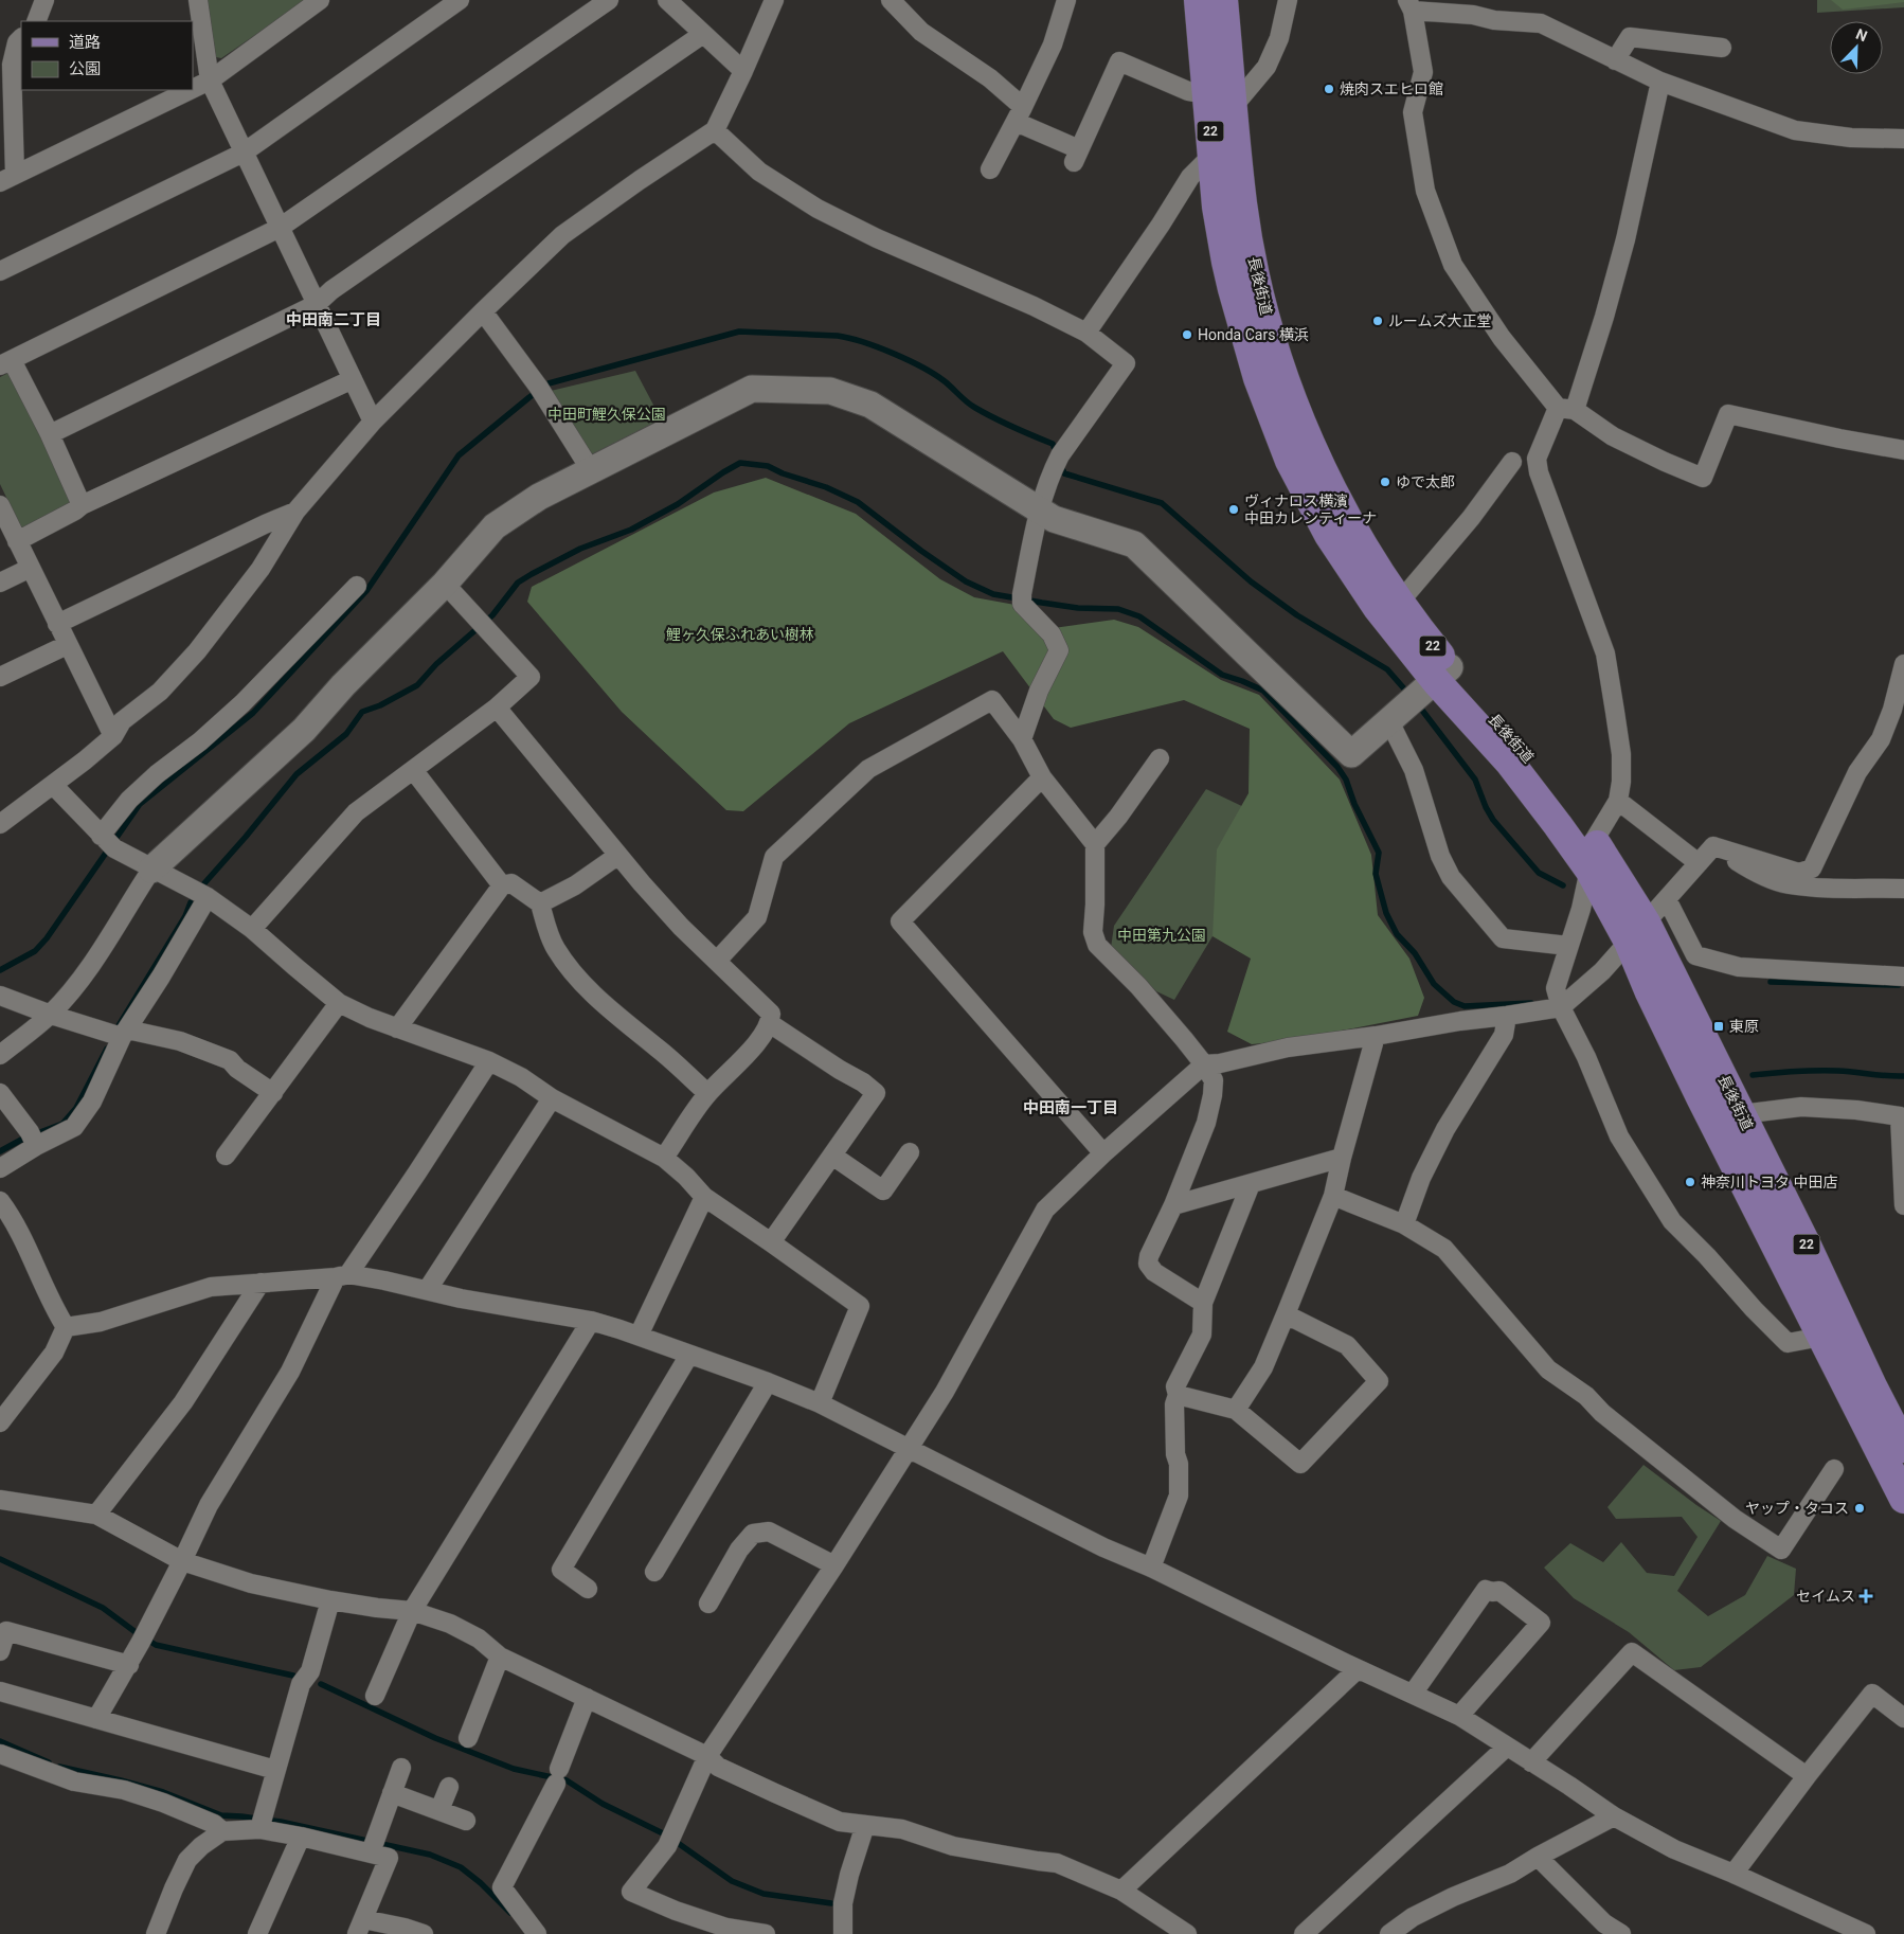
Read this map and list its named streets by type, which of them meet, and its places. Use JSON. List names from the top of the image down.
{
  "streets": {
    "main road": ["22", "長後街道"]
  },
  "crossings": [
    ["22", "長後街道"]
  ],
  "districts": ["中田南二丁目", "中田南一丁目"],
  "parks": ["中田町鯉久保公園", "鯉ヶ久保ふれあい樹林", "中田第九公園"],
  "places": {
    "other": [
      "焼肉スエヒロ館",
      "ルームズ大正堂",
      "Honda Cars 横浜",
      "ゆで太郎",
      "ヴィナロス横濱 中田カレンティーナ",
      "神奈川トヨタ 中田店",
      "ヤップ・タコス"
    ],
    "transit": ["東原"],
    "health": ["セイムス"]
  },
  "legend": ["道路", "公園"],
  "north": "top right"
}
